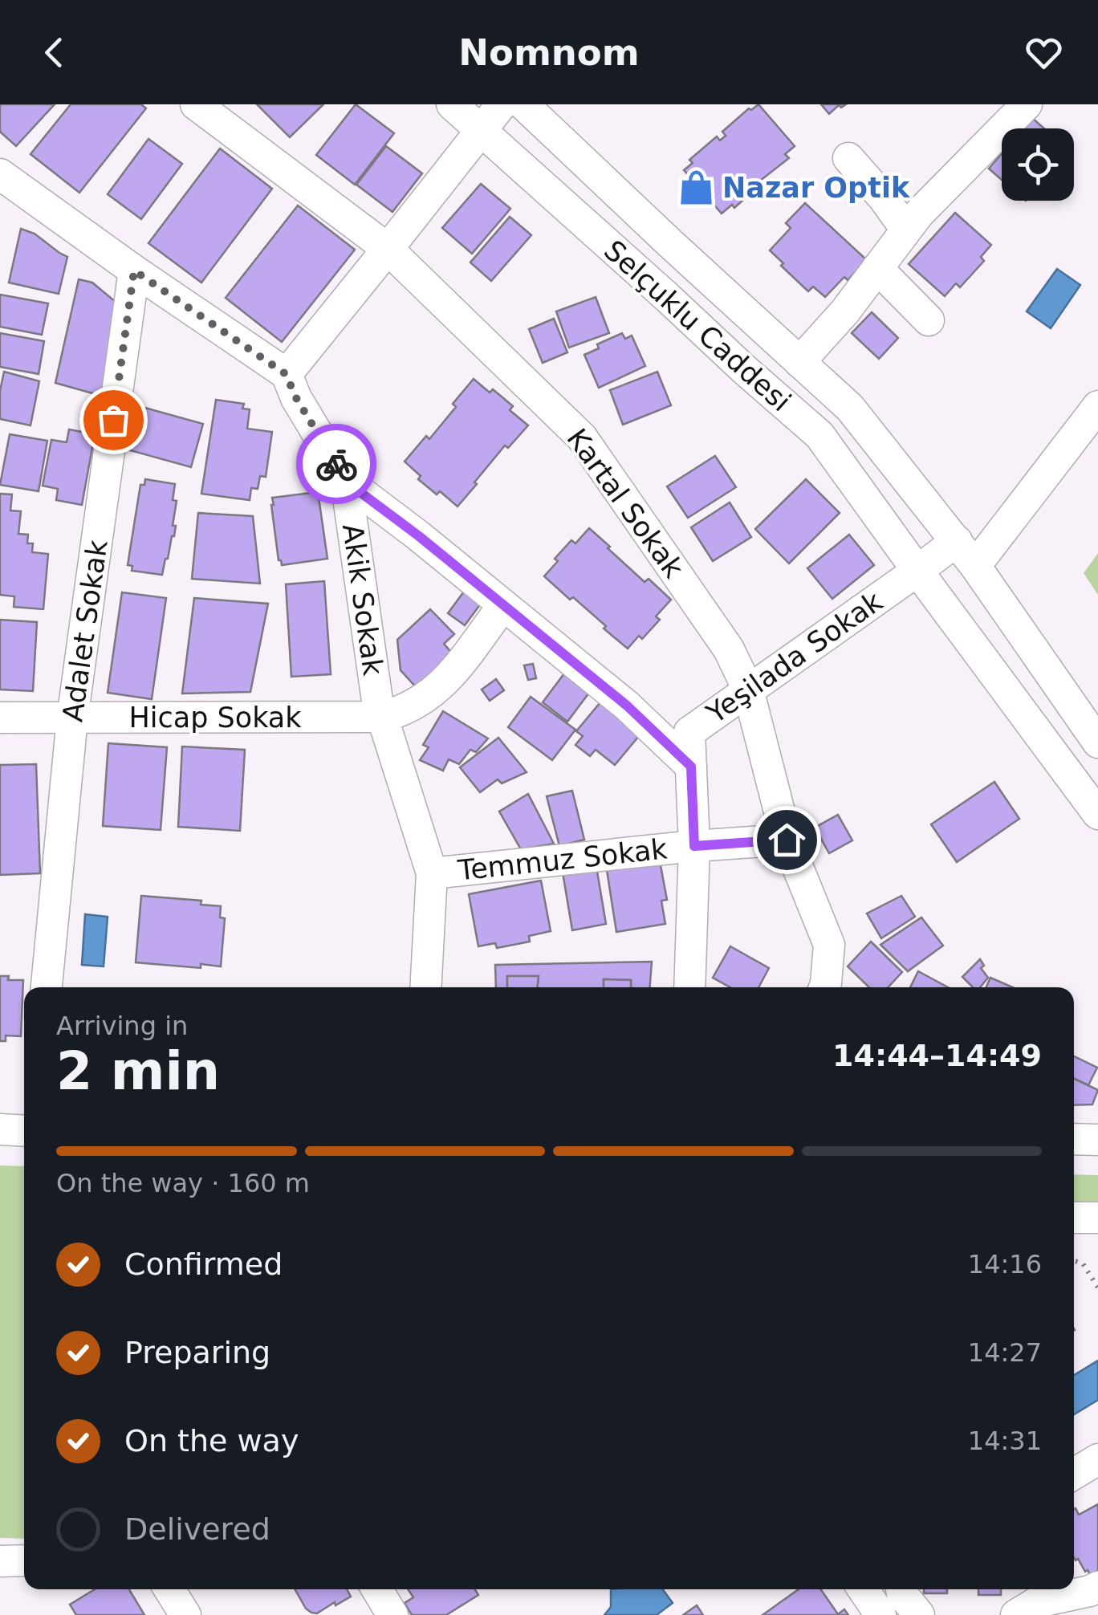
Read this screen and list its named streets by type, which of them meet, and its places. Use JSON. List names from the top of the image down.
{
  "streets": {
    "street": [
      "Selçuklu Caddesi",
      "Kartal Sokak",
      "Akik Sokak",
      "Adalet Sokak",
      "Yeşilada Sokak",
      "Hicap Sokak",
      "Temmuz Sokak"
    ]
  },
  "crossings": [
    ["Selçuklu Caddesi", "Yeşilada Sokak"],
    ["Kartal Sokak", "Yeşilada Sokak"],
    ["Kartal Sokak", "Temmuz Sokak"],
    ["Akik Sokak", "Hicap Sokak"],
    ["Akik Sokak", "Temmuz Sokak"],
    ["Adalet Sokak", "Hicap Sokak"],
    ["Yeşilada Sokak", "Temmuz Sokak"]
  ],
  "places": {
    "shop": ["Nazar Optik"]
  },
  "page": {
    "header": "Nomnom",
    "heading": ["2 min", "Arriving in", "14:44–14:49"],
    "bar": "On the way · 160 m",
    "list": [
      ["Confirmed", "14:16"],
      ["Preparing", "14:27"],
      ["On the way", "14:31"],
      "Delivered"
    ]
  }
}
